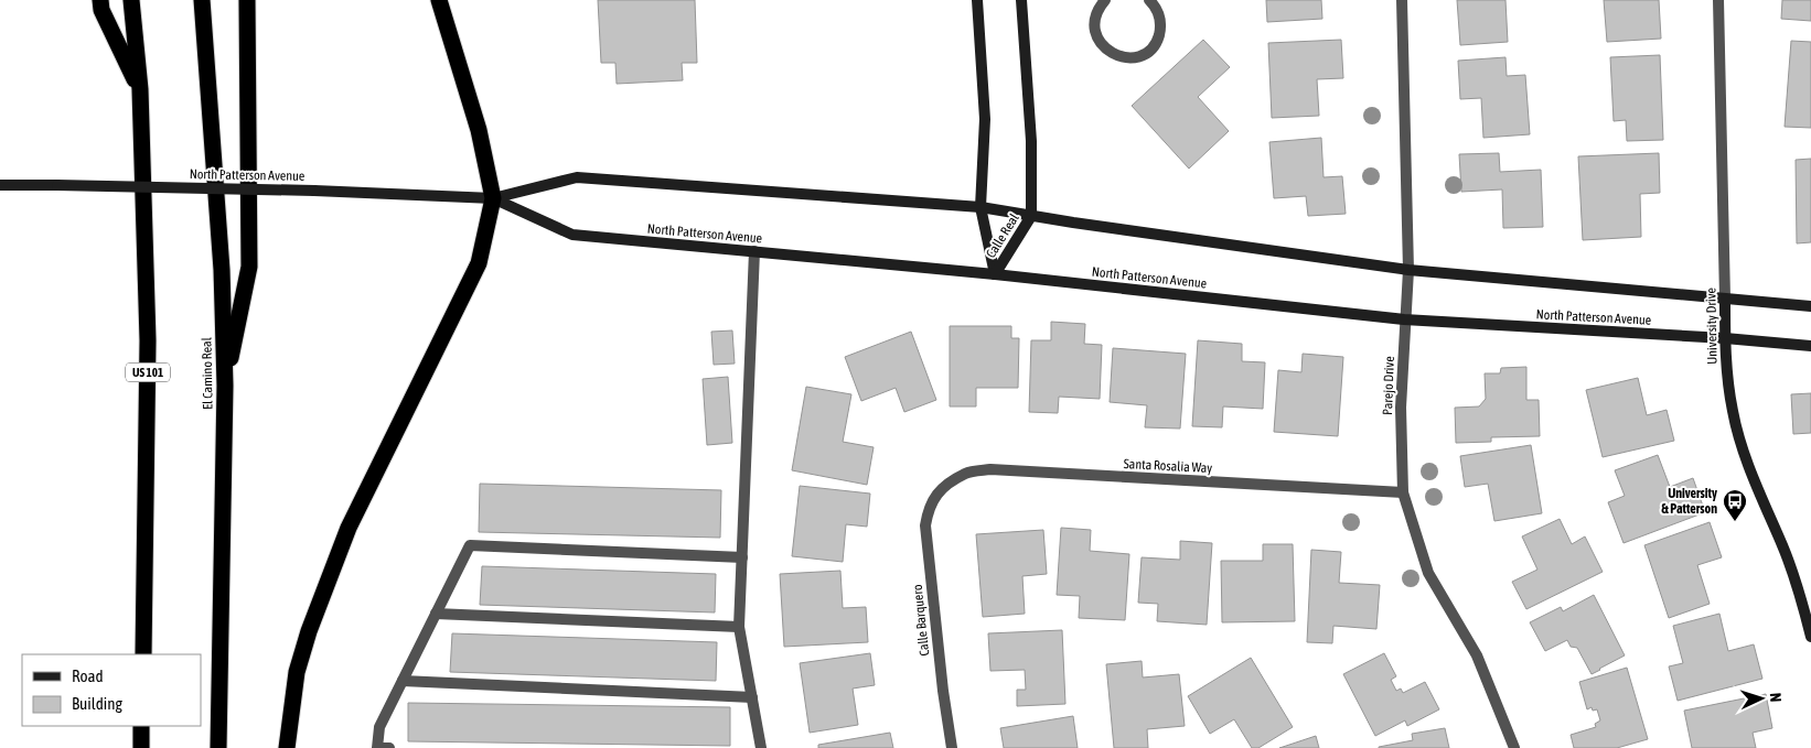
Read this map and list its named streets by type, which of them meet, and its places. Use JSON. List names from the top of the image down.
{
  "streets": {
    "highway": ["US 101", "El Camino Real"],
    "main road": ["North Patterson Avenue", "Calle Real", "University Drive"],
    "street": ["Parejo Drive", "Santa Rosalia Way", "Calle Barquero"]
  },
  "crossings": [
    ["North Patterson Avenue", "Calle Real"],
    ["North Patterson Avenue", "University Drive"],
    ["North Patterson Avenue", "Parejo Drive"],
    ["Parejo Drive", "Santa Rosalia Way"],
    ["Santa Rosalia Way", "Calle Barquero"]
  ],
  "places": {
    "bus stop": ["University & Patterson"]
  },
  "legend": ["Road", "Building"],
  "north": "right"
}
